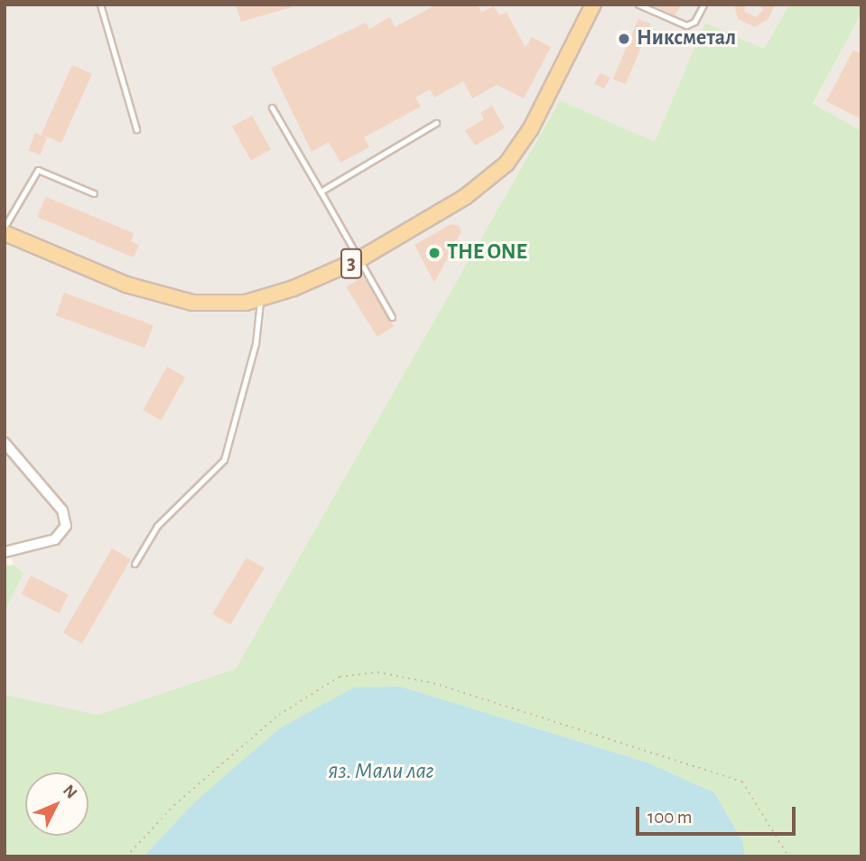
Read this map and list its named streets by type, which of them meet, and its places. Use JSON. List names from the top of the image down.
{
  "streets": {
    "main road": ["3"]
  },
  "water": ["яз. Мали лаг"],
  "places": ["Никсметал", "THE ONE"],
  "scale_bar": "100 m",
  "north": "top right"
}
